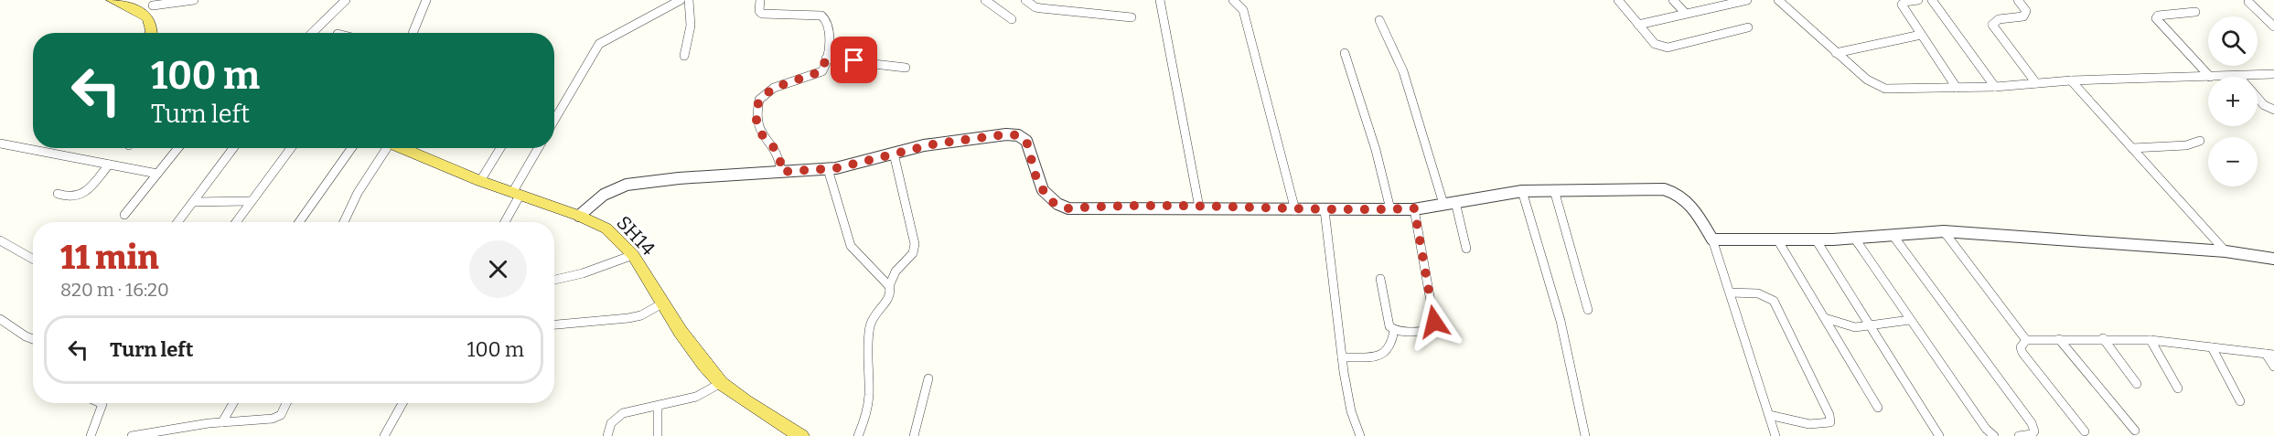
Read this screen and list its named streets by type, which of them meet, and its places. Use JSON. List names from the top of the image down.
{
  "streets": {
    "main road": ["SH14"]
  },
  "page": {
    "map_buttons": ["+", "−"],
    "turn": ["100 m", "Turn left"],
    "heading": ["11 min", "820 m · 16:20"],
    "list": [
      {
        "name": "Turn left",
        "value": "100 m"
      }
    ]
  }
}
